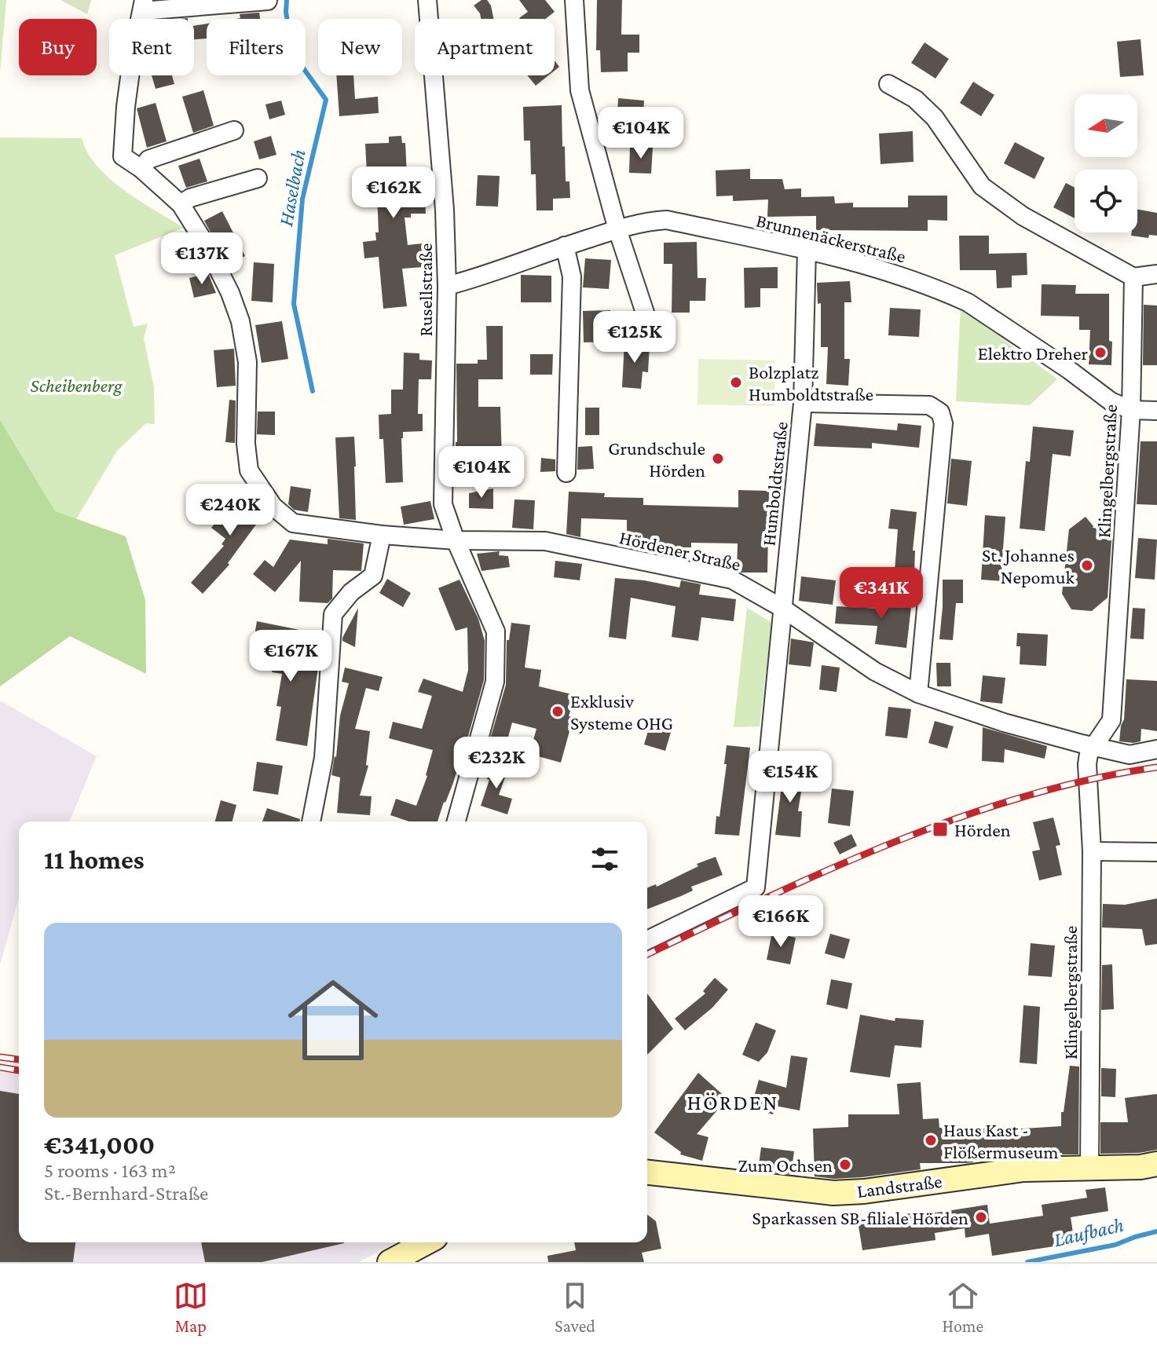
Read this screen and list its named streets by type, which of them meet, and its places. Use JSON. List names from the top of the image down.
{
  "streets": {
    "street": [
      "Brunnenäckerstraße",
      "Rusellstraße",
      "Klingelbergstraße",
      "Humboldtstraße",
      "Hördener Straße",
      "Landstraße"
    ]
  },
  "crossings": [
    ["Brunnenäckerstraße", "Rusellstraße"],
    ["Brunnenäckerstraße", "Klingelbergstraße"],
    ["Brunnenäckerstraße", "Humboldtstraße"],
    ["Rusellstraße", "Hördener Straße"],
    ["Klingelbergstraße", "Hördener Straße"],
    ["Klingelbergstraße", "Landstraße"],
    ["Humboldtstraße", "Hördener Straße"]
  ],
  "districts": ["HÖRDEN"],
  "water": ["Haselbach", "Laufbach"],
  "parks": ["Scheibenberg"],
  "places": {
    "other": [
      "Elektro Dreher",
      "Bolzplatz Humboldtstraße",
      "Grundschule Hörden",
      "St. Johannes Nepomuk",
      "Exklusiv Systeme OHG",
      "Haus Kast - Flößermuseum",
      "Zum Ochsen",
      "Sparkassen SB-filiale Hörden"
    ],
    "transit": ["Hörden"]
  },
  "north": "left",
  "page": {
    "chip": [
      "Buy",
      "Rent",
      "Filters",
      "New",
      "Apartment"
    ],
    "price": [
      "€104K",
      "€162K",
      "€137K",
      "€125K",
      "€104K",
      "€240K",
      "€341K",
      "€167K",
      "€232K",
      "€154K",
      "€166K"
    ],
    "heading": "11 homes",
    "list": [
      {
        "name": "€341,000",
        "note": "5 rooms · 163 m² · St.-Bernhard-Straße"
      }
    ],
    "tabs": ["Map", "Saved", "Home"]
  }
}
